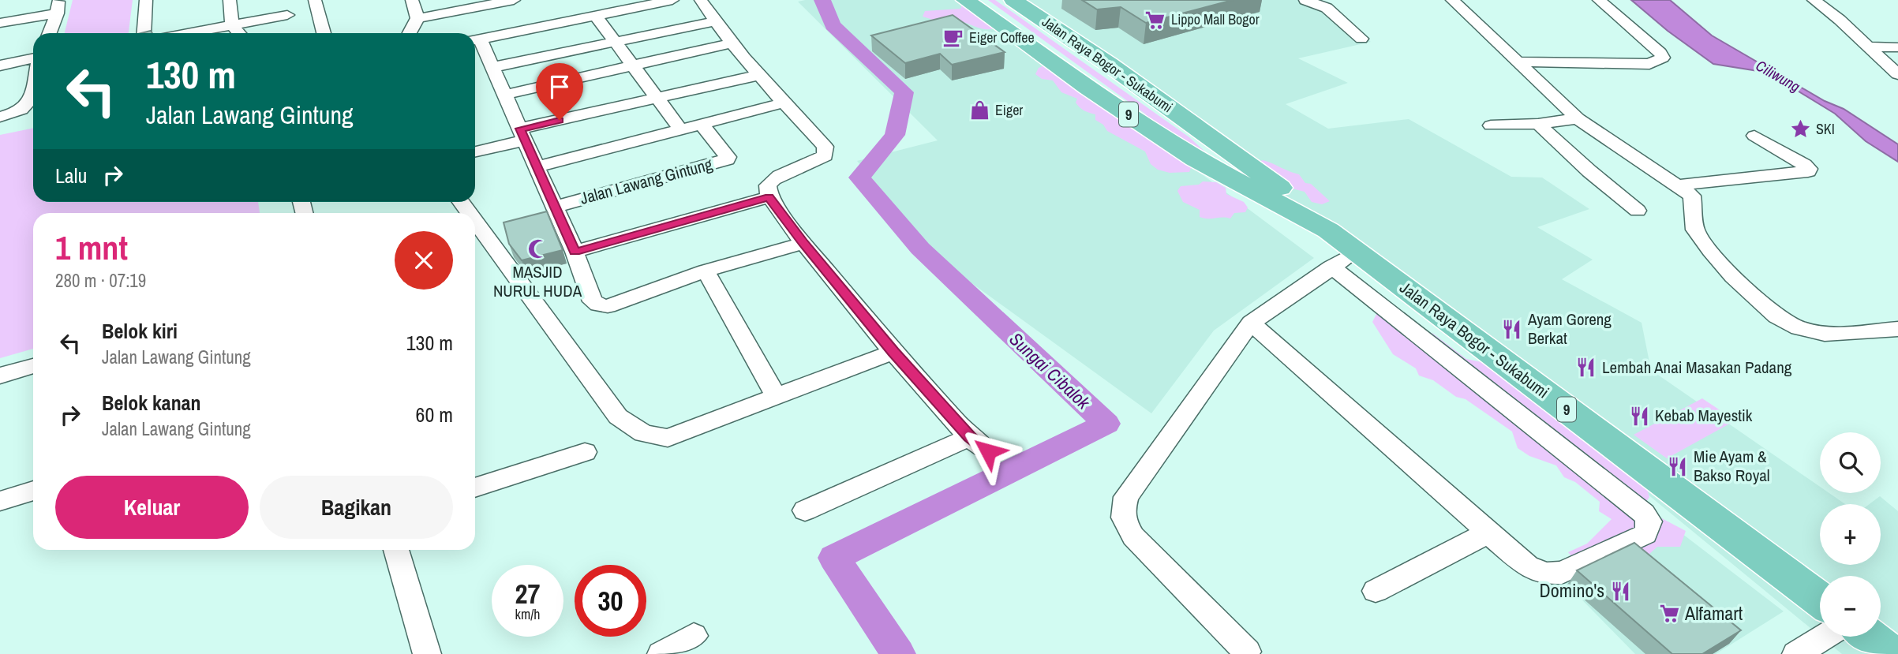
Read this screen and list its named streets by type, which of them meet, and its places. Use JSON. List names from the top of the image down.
{
  "streets": {
    "highway": ["Jalan Raya Bogor - Sukabumi", "9"],
    "street": ["Jalan Lawang Gintung"]
  },
  "water": ["Ciliwung", "Sungai Cibalok"],
  "places": {
    "supermarket": ["Lippo Mall Bogor", "Alfamart"],
    "cafe": ["Eiger Coffee"],
    "shop": ["Eiger"],
    "place": ["SKI"],
    "mosque": ["MASJID NURUL HUDA"],
    "restaurant": [
      "Ayam Goreng Berkat",
      "Lembah Anai Masakan Padang",
      "Kebab Mayestik",
      "Mie Ayam & Bakso Royal",
      "Domino's"
    ]
  },
  "page": {
    "turn": ["130 m", "Jalan Lawang Gintung"],
    "then": "Lalu",
    "heading": ["1 mnt", "280 m · 07:19"],
    "list": [
      {
        "name": "Belok kiri",
        "note": "Jalan Lawang Gintung",
        "value": "130 m"
      },
      {
        "name": "Belok kanan",
        "note": "Jalan Lawang Gintung",
        "value": "60 m"
      }
    ],
    "map_buttons": ["+", "−"],
    "buttons": ["Keluar", "Bagikan"],
    "speed": "27 km/h",
    "limit": "30"
  }
}
